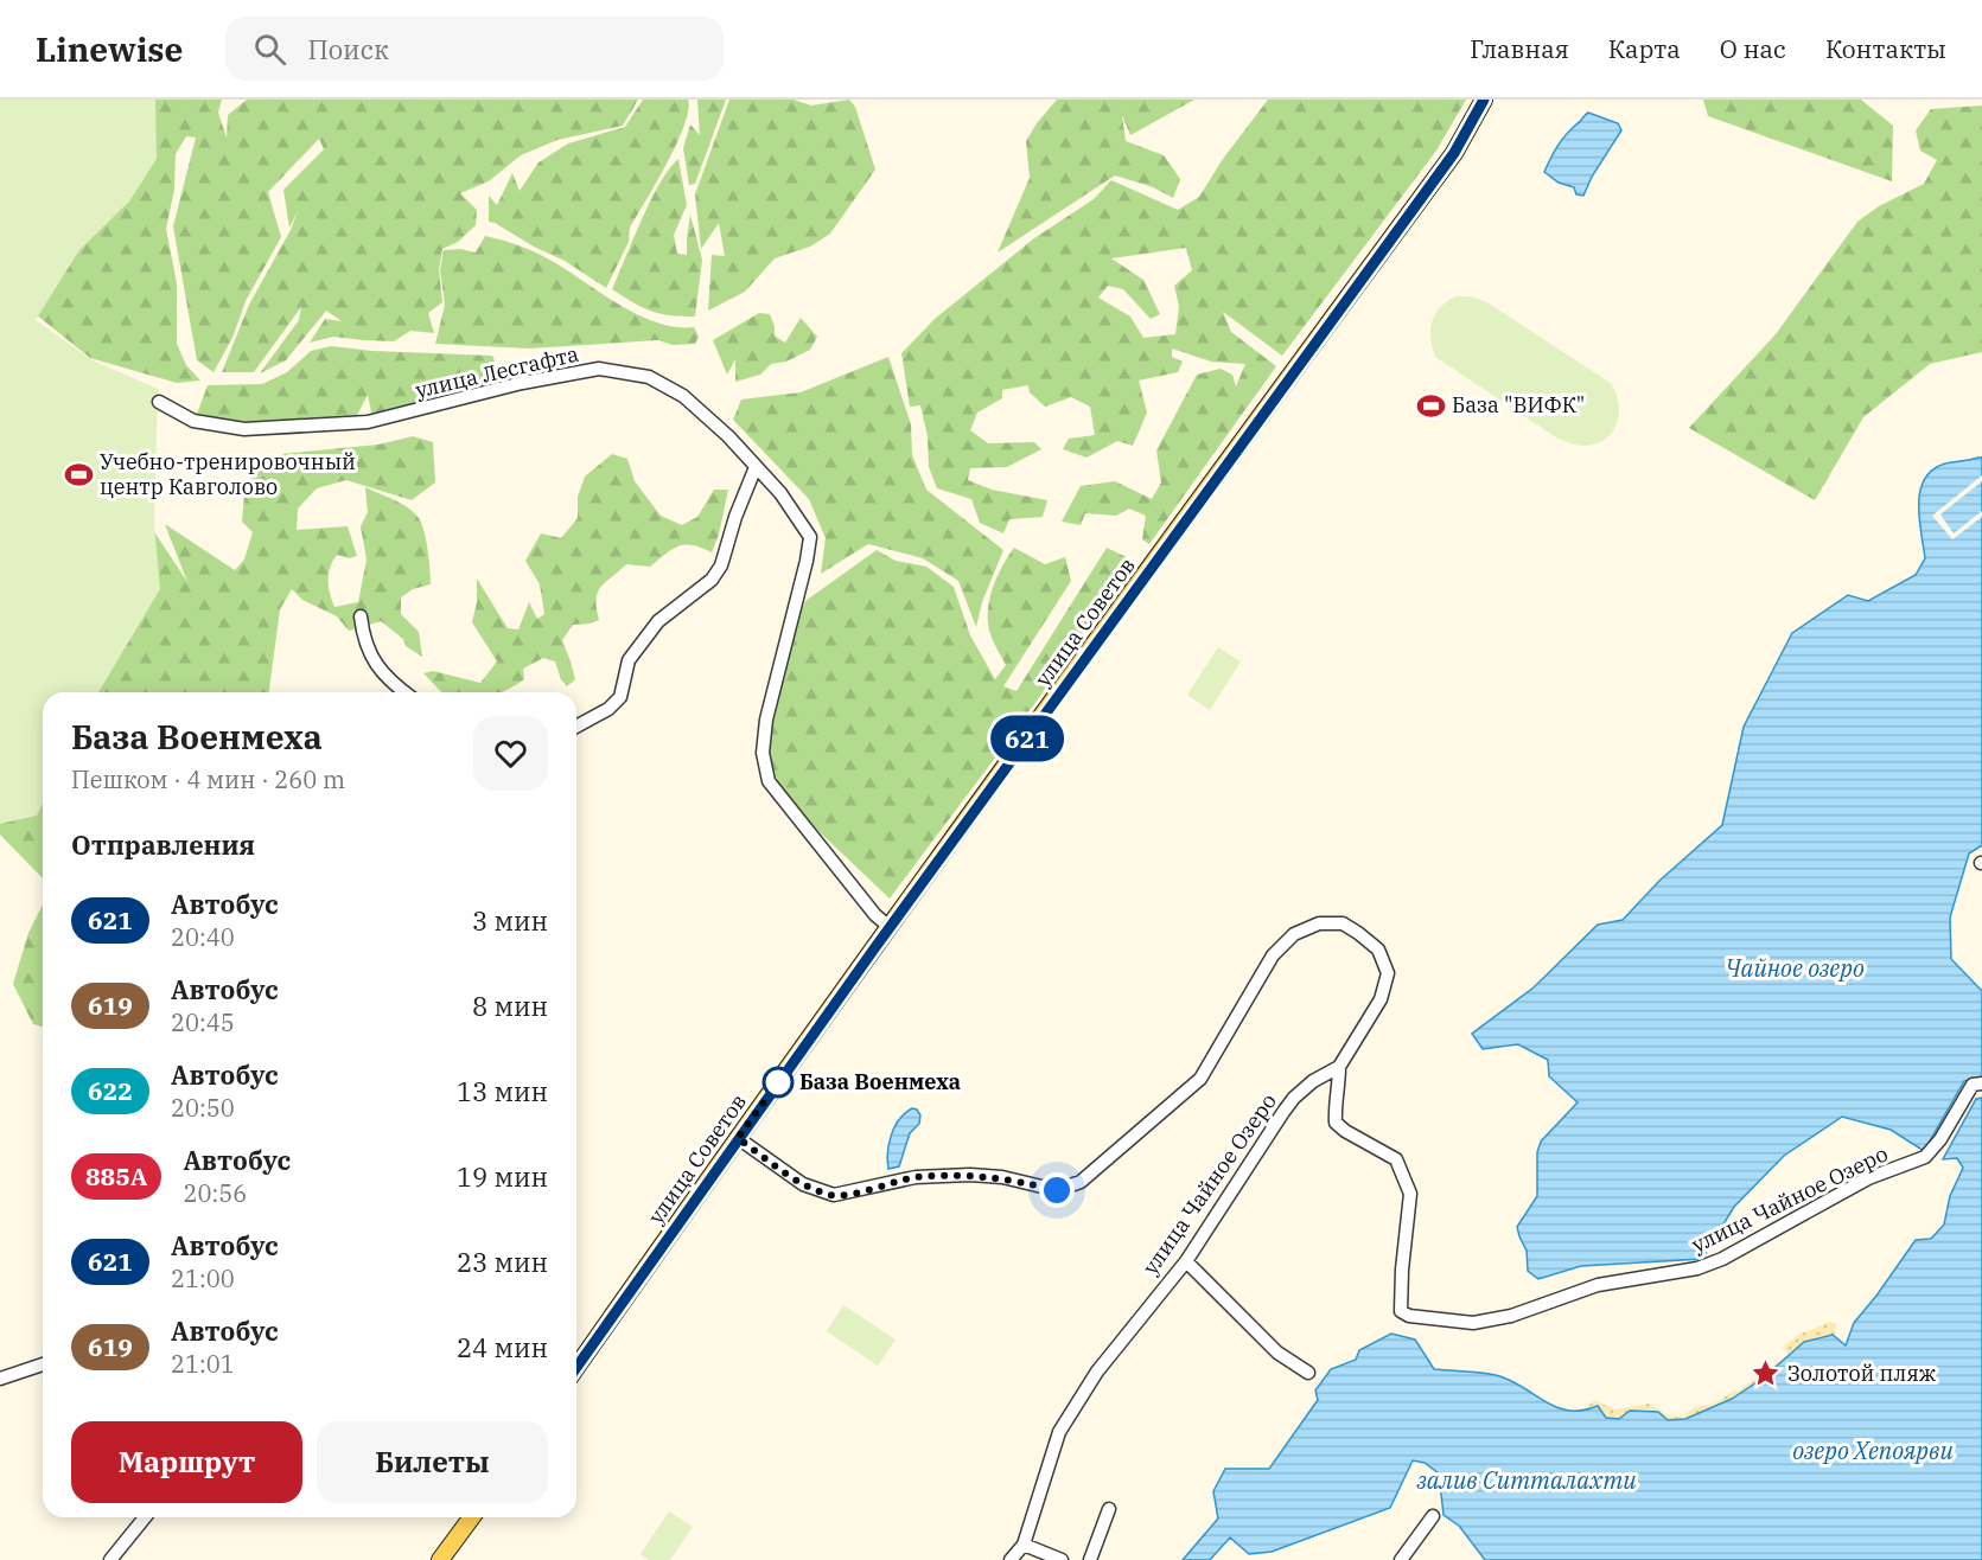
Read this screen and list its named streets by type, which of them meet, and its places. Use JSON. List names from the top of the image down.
{
  "streets": {
    "main road": ["улица Советов"],
    "street": ["улица Лесгафта", "улица Чайное Озеро"]
  },
  "crossings": [
    ["улица Лесгафта", "улица Советов"]
  ],
  "water": ["Чайное озеро", "озеро Хепоярви", "залив Ситталахти"],
  "places": {
    "sports": ["База \"ВИФК\"", "Учебно-тренировочный центр Кавголово"],
    "other": ["База Военмеха"],
    "place": ["Золотой пляж"]
  },
  "lines": ["bus line 621"],
  "page": {
    "header": "Linewise",
    "search": "Поиск",
    "nav": [
      "Главная",
      "Карта",
      "О нас",
      "Контакты"
    ],
    "on_map": "621",
    "heading": [
      ["База Военмеха", "Пешком · 4 мин · 260 m"],
      "Отправления"
    ],
    "list": [
      {
        "mark": "621",
        "name": "Автобус",
        "note": "20:40",
        "value": "3 мин"
      },
      {
        "mark": "619",
        "name": "Автобус",
        "note": "20:45",
        "value": "8 мин"
      },
      {
        "mark": "622",
        "name": "Автобус",
        "note": "20:50",
        "value": "13 мин"
      },
      {
        "mark": "885А",
        "name": "Автобус",
        "note": "20:56",
        "value": "19 мин"
      },
      {
        "mark": "621",
        "name": "Автобус",
        "note": "21:00",
        "value": "23 мин"
      },
      {
        "mark": "619",
        "name": "Автобус",
        "note": "21:01",
        "value": "24 мин"
      }
    ],
    "buttons": ["Маршрут", "Билеты"]
  }
}
